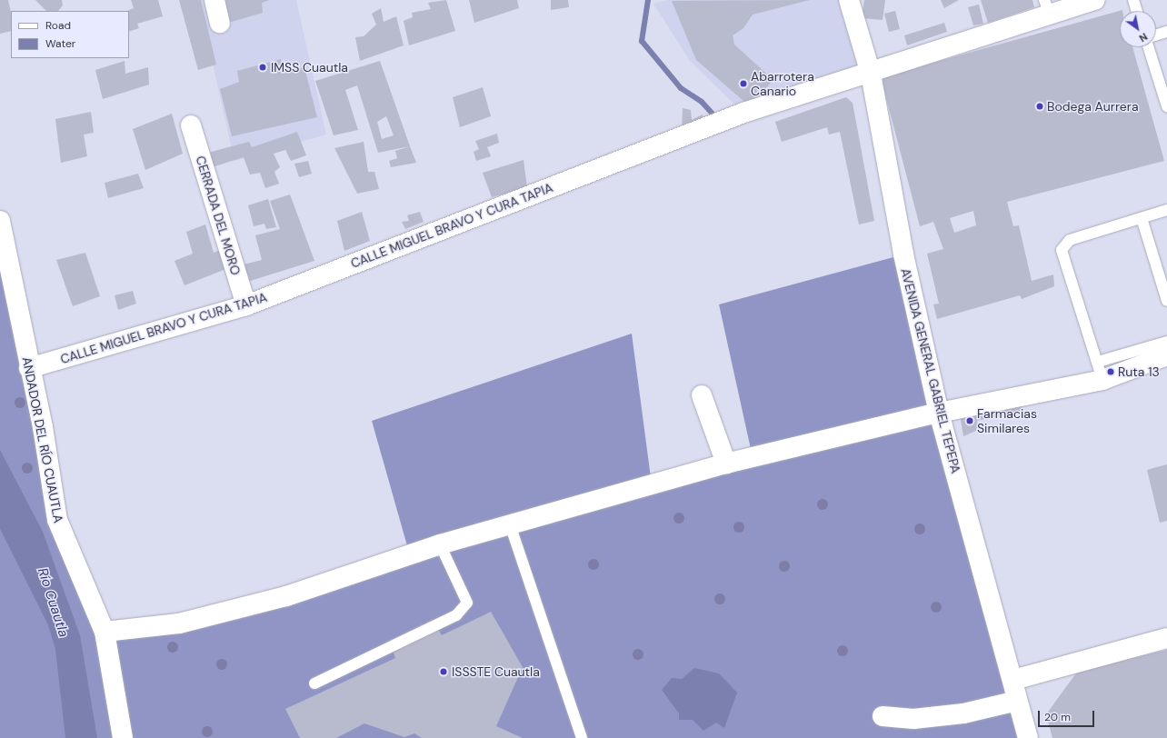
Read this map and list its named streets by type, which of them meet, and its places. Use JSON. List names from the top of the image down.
{
  "streets": {
    "street": [
      "CERRADA DEL MORO",
      "CALLE MIGUEL BRAVO Y CURA TAPIA",
      "AVENIDA GENERAL GABRIEL TEPEPA",
      "ANDADOR DEL RÍO CUAUTLA"
    ]
  },
  "crossings": [
    ["CERRADA DEL MORO", "CALLE MIGUEL BRAVO Y CURA TAPIA"],
    ["CALLE MIGUEL BRAVO Y CURA TAPIA", "AVENIDA GENERAL GABRIEL TEPEPA"],
    ["CALLE MIGUEL BRAVO Y CURA TAPIA", "ANDADOR DEL RÍO CUAUTLA"]
  ],
  "water": ["Río Cuautla"],
  "places": [
    "IMSS Cuautla",
    "Abarrotera Canario",
    "Bodega Aurrera",
    "Ruta 13",
    "Farmacias Similares",
    "ISSSTE Cuautla"
  ],
  "legend": ["Road", "Water"],
  "scale_bar": "20 m",
  "north": "bottom right"
}
